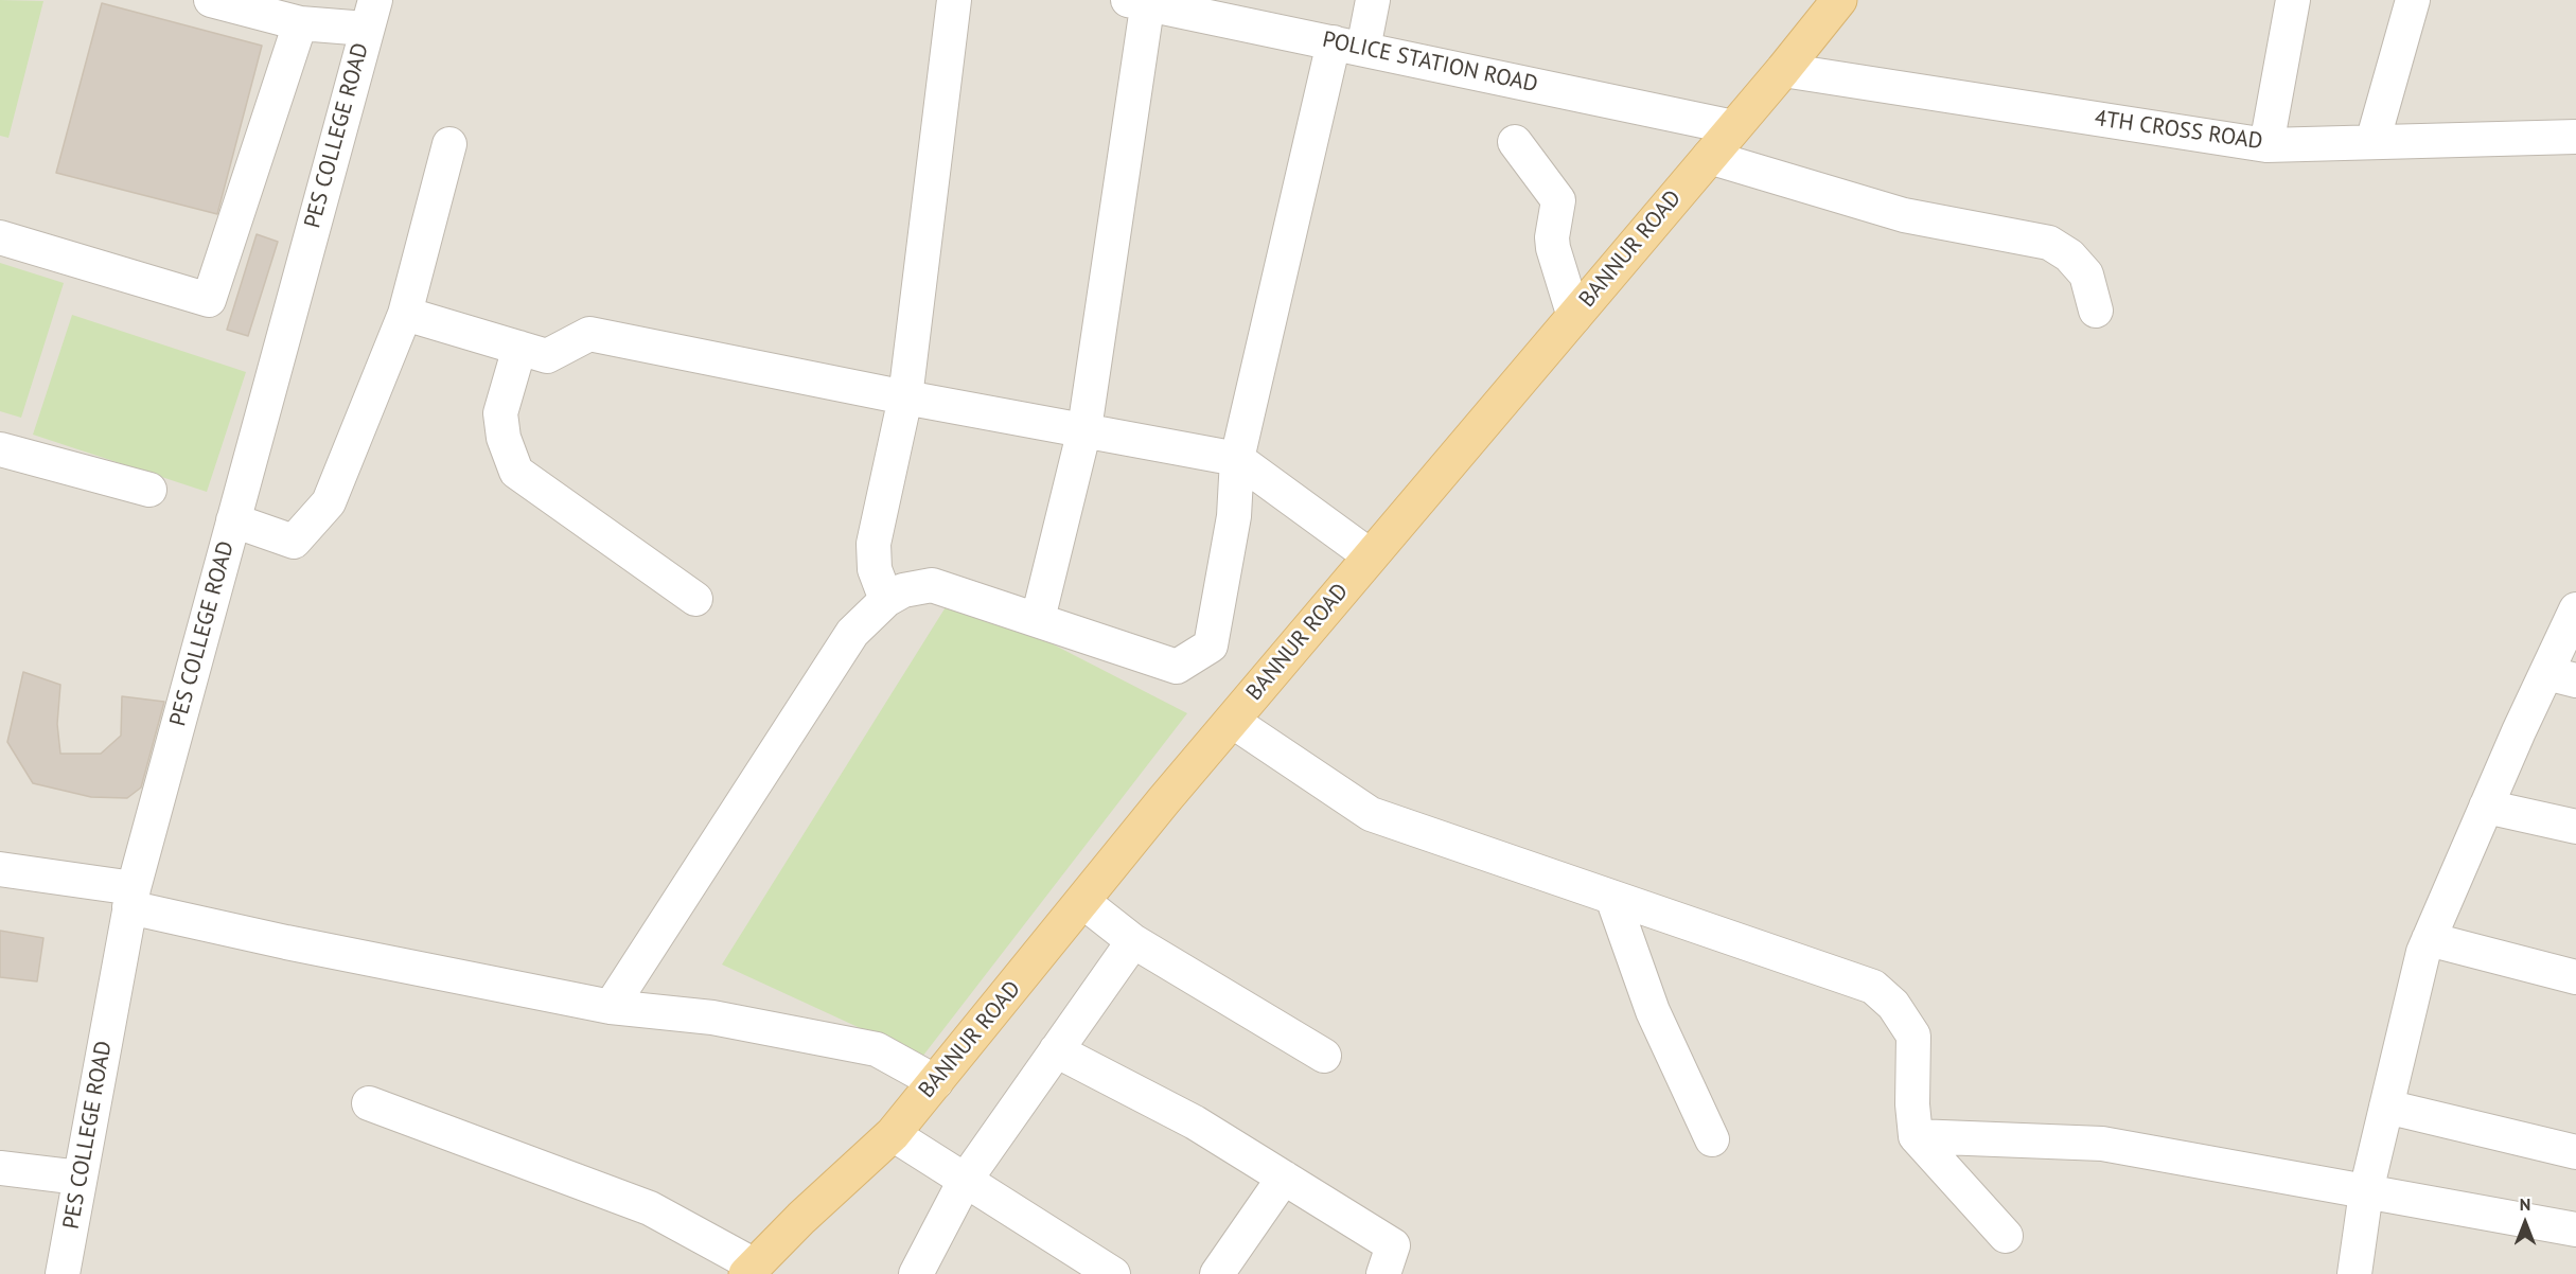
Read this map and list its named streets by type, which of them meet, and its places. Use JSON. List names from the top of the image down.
{
  "streets": {
    "main road": ["BANNUR ROAD"],
    "street": ["POLICE STATION ROAD", "4TH CROSS ROAD", "PES COLLEGE ROAD"]
  },
  "crossings": [
    ["POLICE STATION ROAD", "BANNUR ROAD"],
    ["4TH CROSS ROAD", "BANNUR ROAD"]
  ],
  "north": "top"
}
